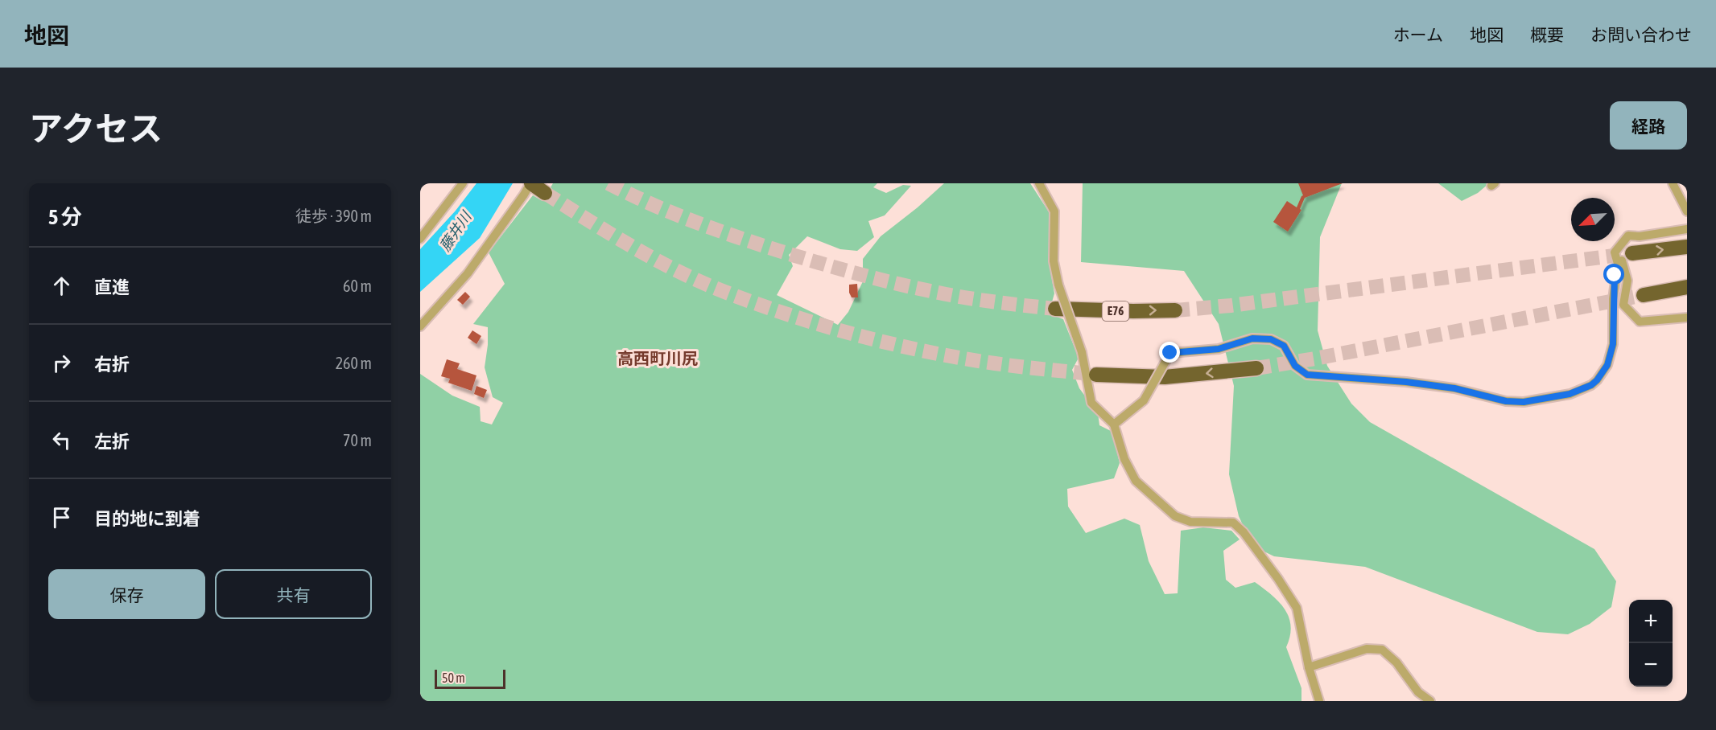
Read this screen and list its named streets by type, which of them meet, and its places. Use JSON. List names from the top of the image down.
{
  "streets": {
    "highway": ["E76"]
  },
  "districts": ["高西町川尻"],
  "water": ["藤井川"],
  "scale_bar": "50 m",
  "north": "bottom left",
  "page": {
    "header": "地図",
    "nav": [
      "ホーム",
      "地図",
      "概要",
      "お問い合わせ"
    ],
    "title": "アクセス",
    "buttons": [
      "経路",
      ["保存", "共有"]
    ],
    "heading": ["5 分", "徒歩 · 390 m"],
    "list": [
      ["直進", "60 m"],
      ["右折", "260 m"],
      ["左折", "70 m"],
      "目的地に到着"
    ],
    "map_buttons": ["+", "−"],
    "scale": "50 m"
  }
}
